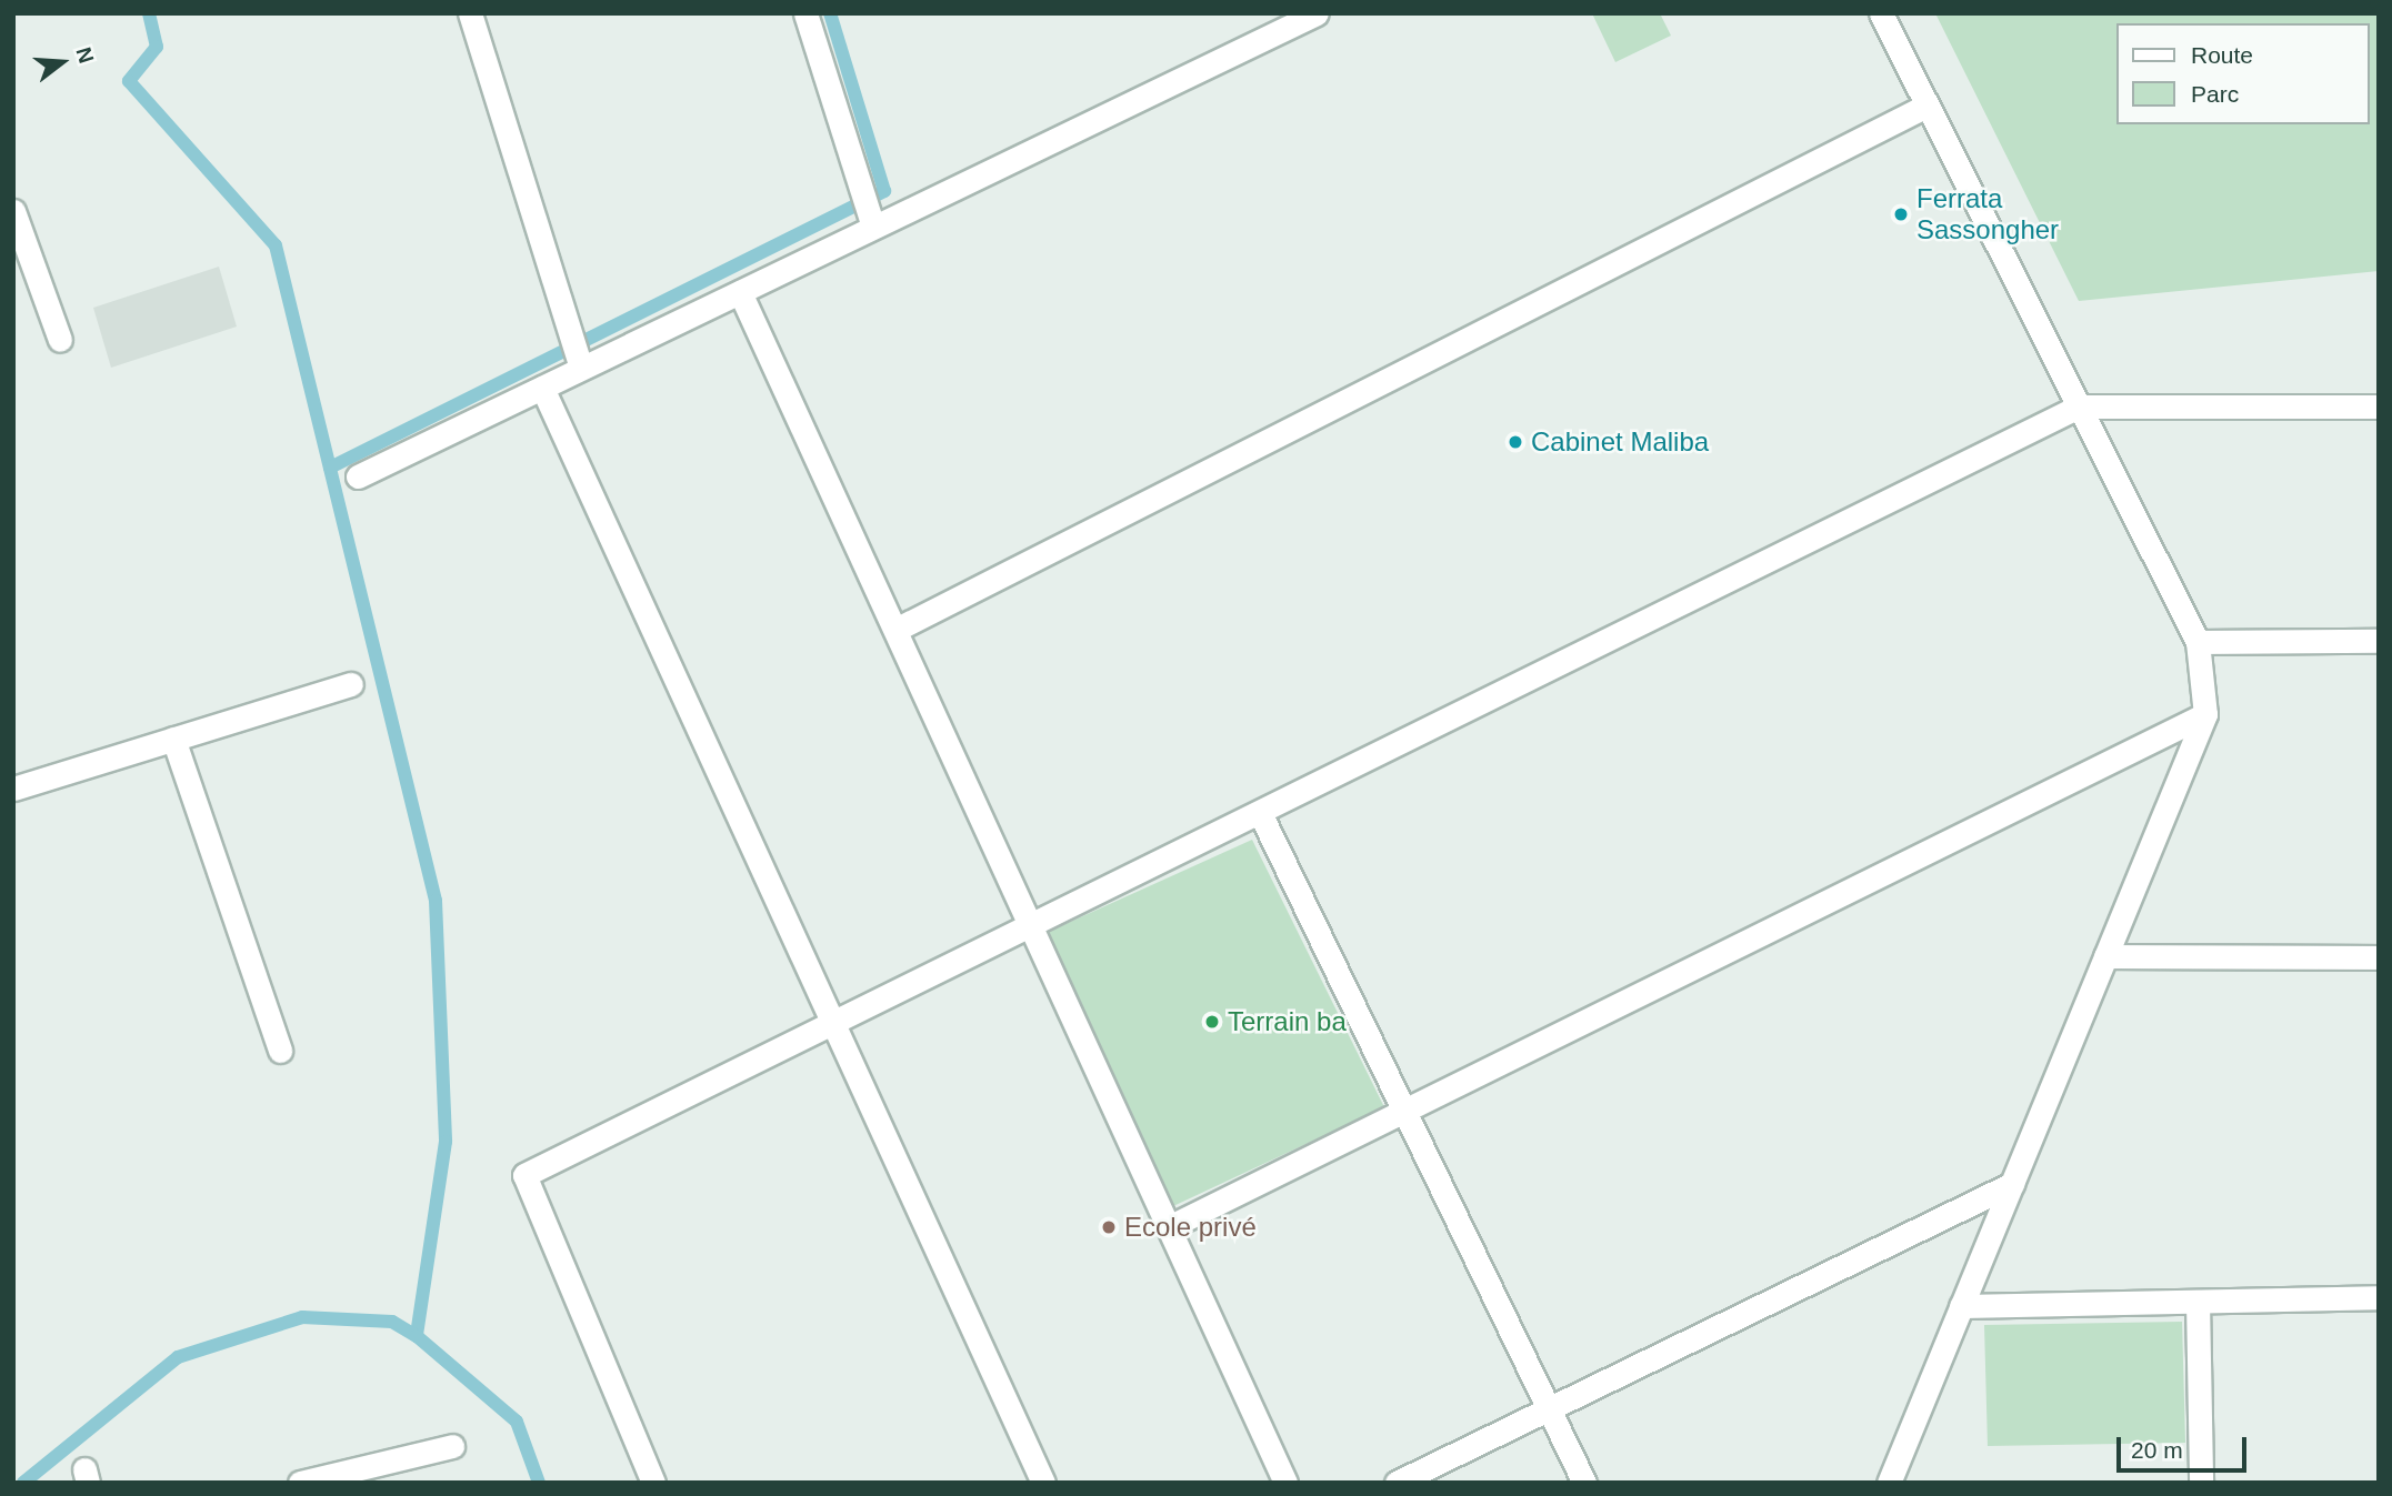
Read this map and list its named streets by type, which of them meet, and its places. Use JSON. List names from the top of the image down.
{
  "places": [
    "Ferrata Sassongher",
    "Cabinet Maliba",
    "Terrain ba",
    "Ecole privé"
  ],
  "legend": ["Route", "Parc"],
  "scale_bar": "20 m",
  "north": "right"
}
